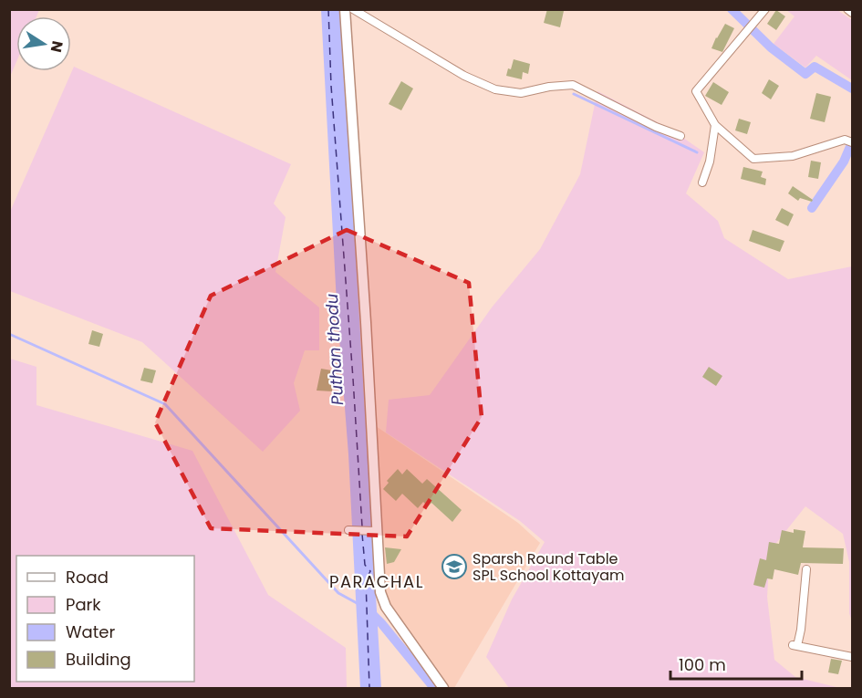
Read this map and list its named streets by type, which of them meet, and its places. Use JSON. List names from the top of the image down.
{
  "districts": ["PARACHAL"],
  "water": ["Puthan thodu"],
  "places": {
    "school or university": ["Sparsh Round Table SPL School Kottayam"]
  },
  "legend": [
    "Road",
    "Park",
    "Water",
    "Building"
  ],
  "scale_bar": "100 m",
  "north": "right"
}
